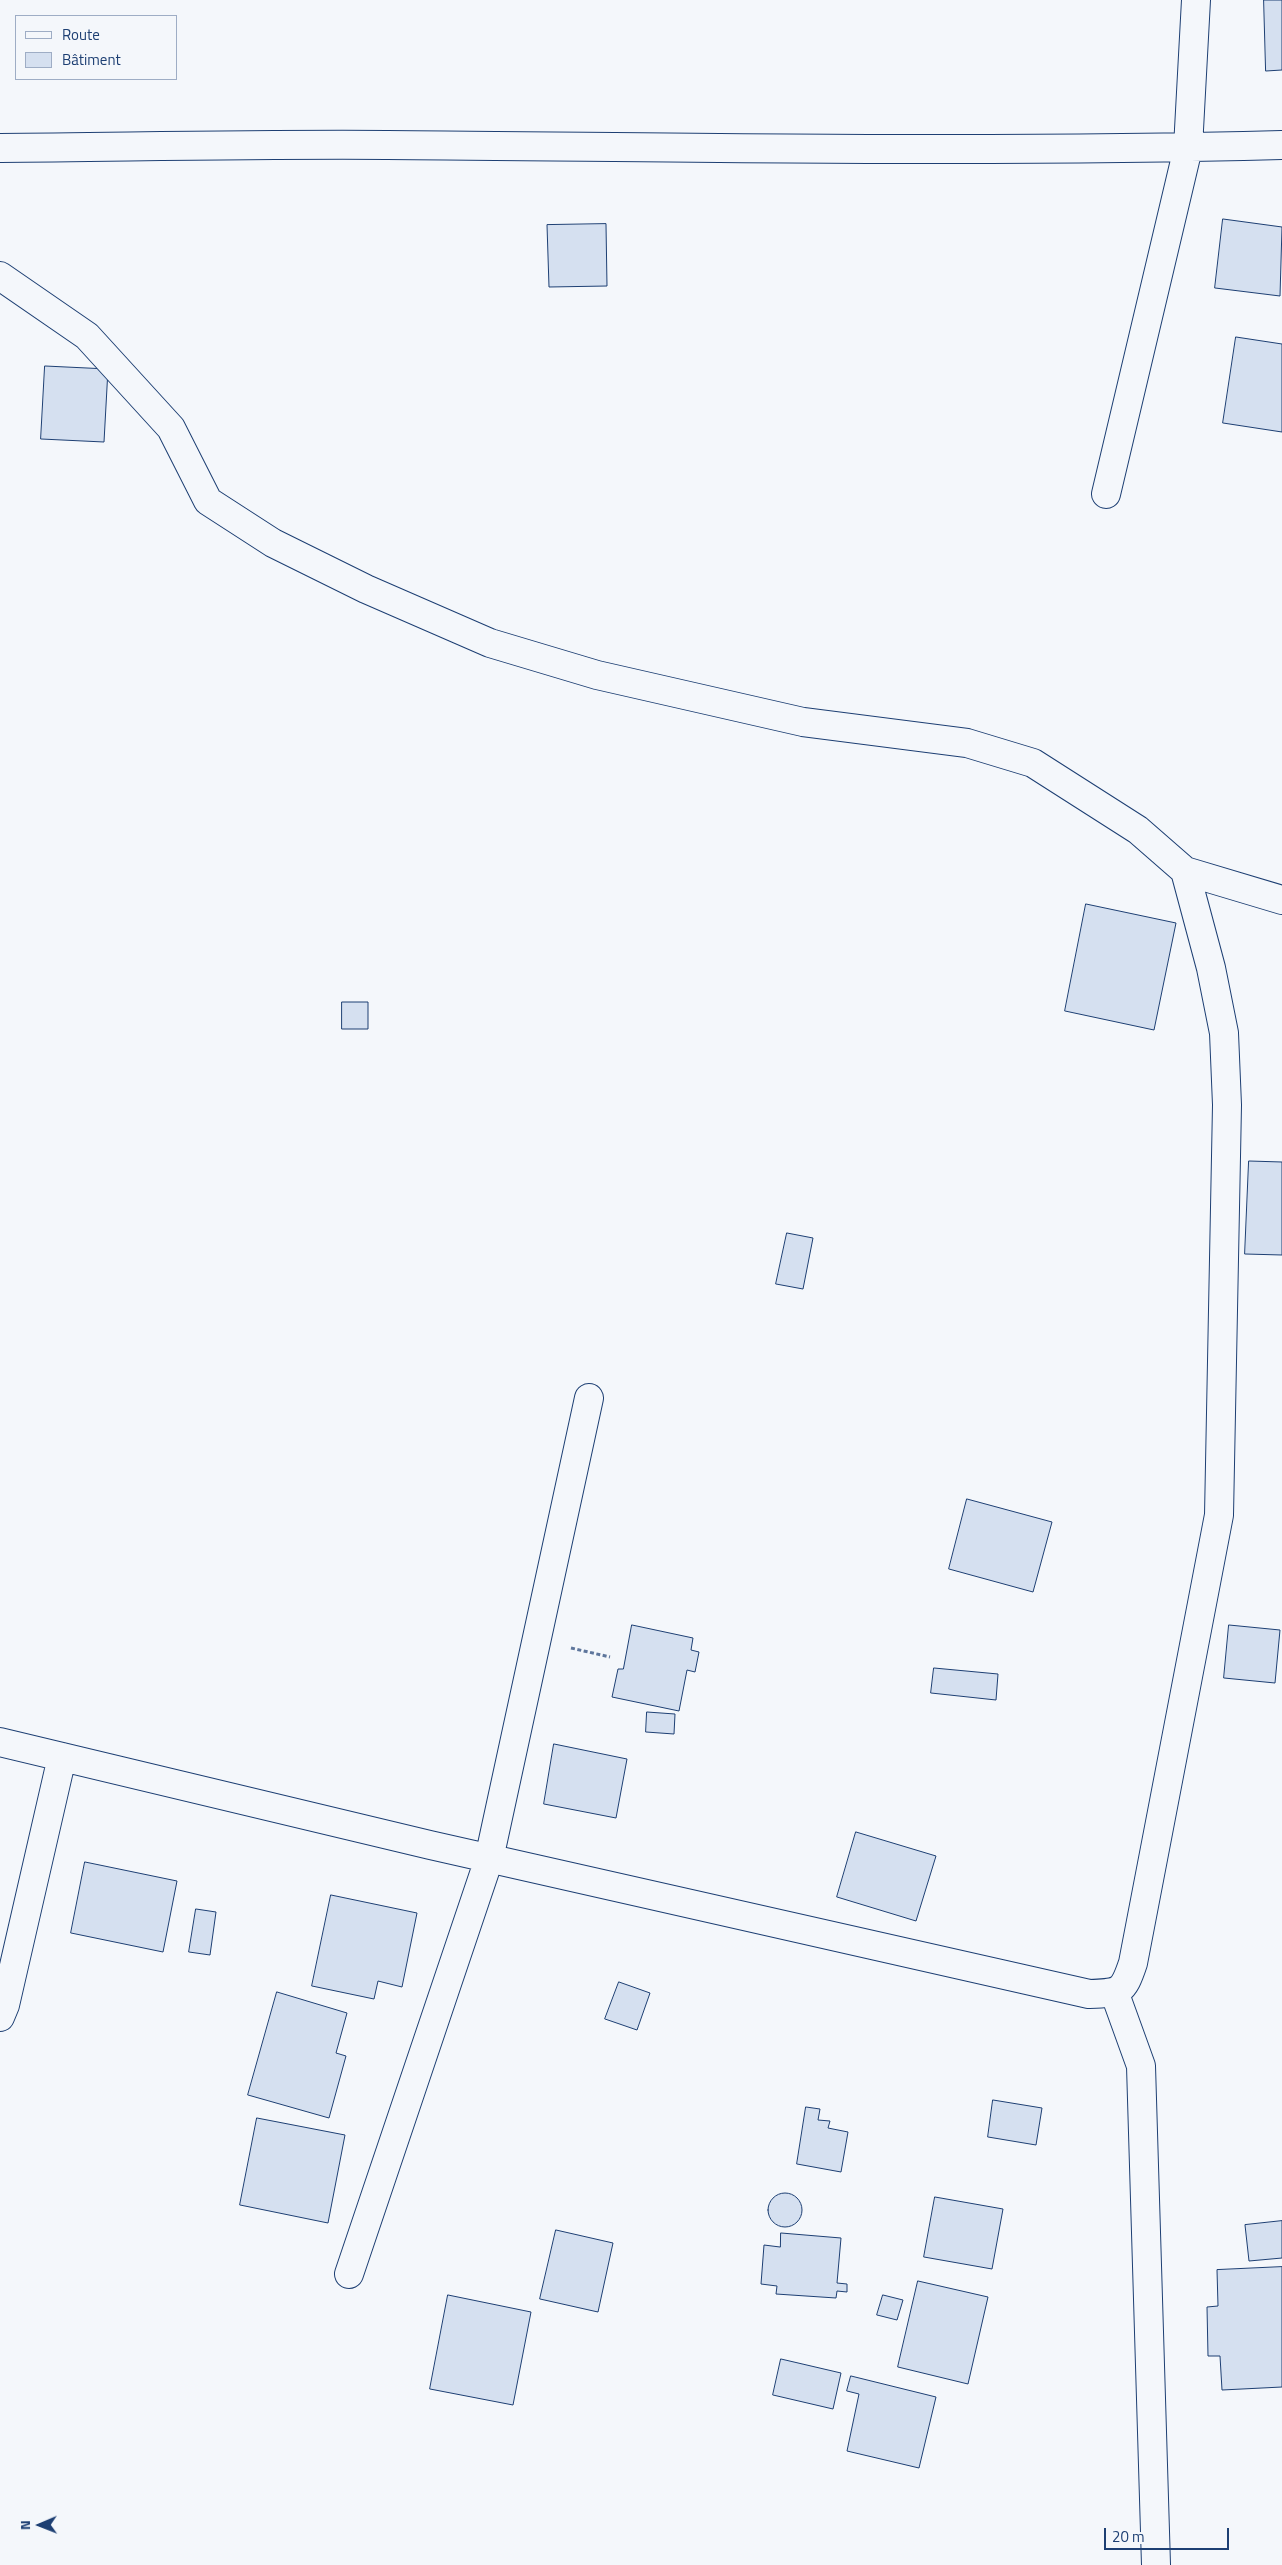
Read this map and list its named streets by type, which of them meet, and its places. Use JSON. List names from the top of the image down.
{
  "legend": ["Route", "Bâtiment"],
  "scale_bar": "20 m",
  "north": "left"
}
